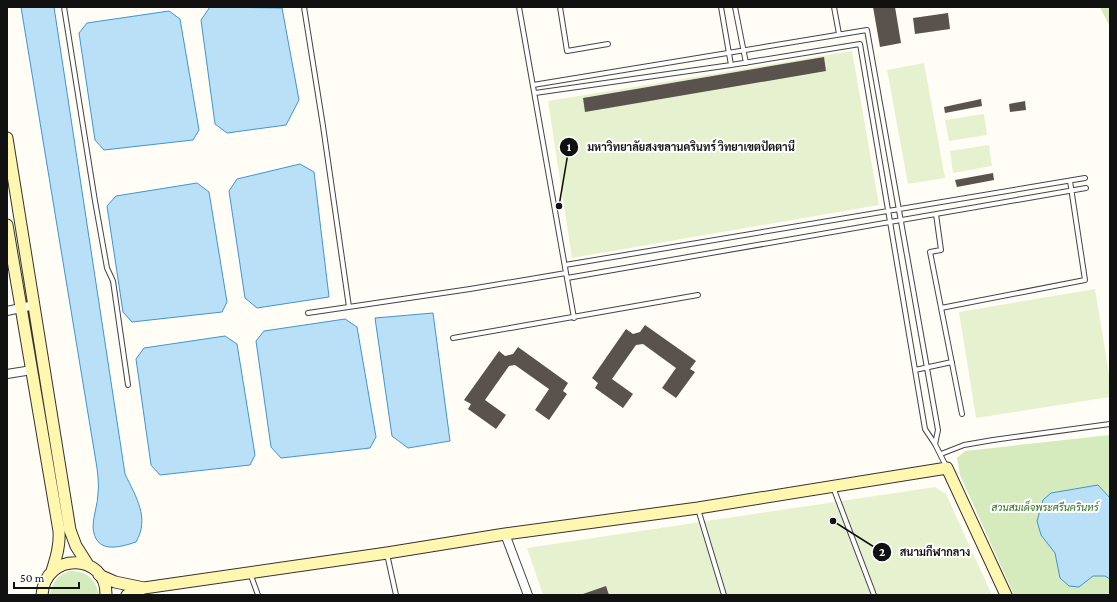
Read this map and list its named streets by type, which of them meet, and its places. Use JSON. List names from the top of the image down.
{
  "parks": ["สวนสมเด็จพระศรีนครินทร์"],
  "places": ["มหาวิทยาลัยสงขลานครินทร์ วิทยาเขตปัตตานี", "สนามกีฬากลาง"],
  "scale_bar": "50 m"
}
